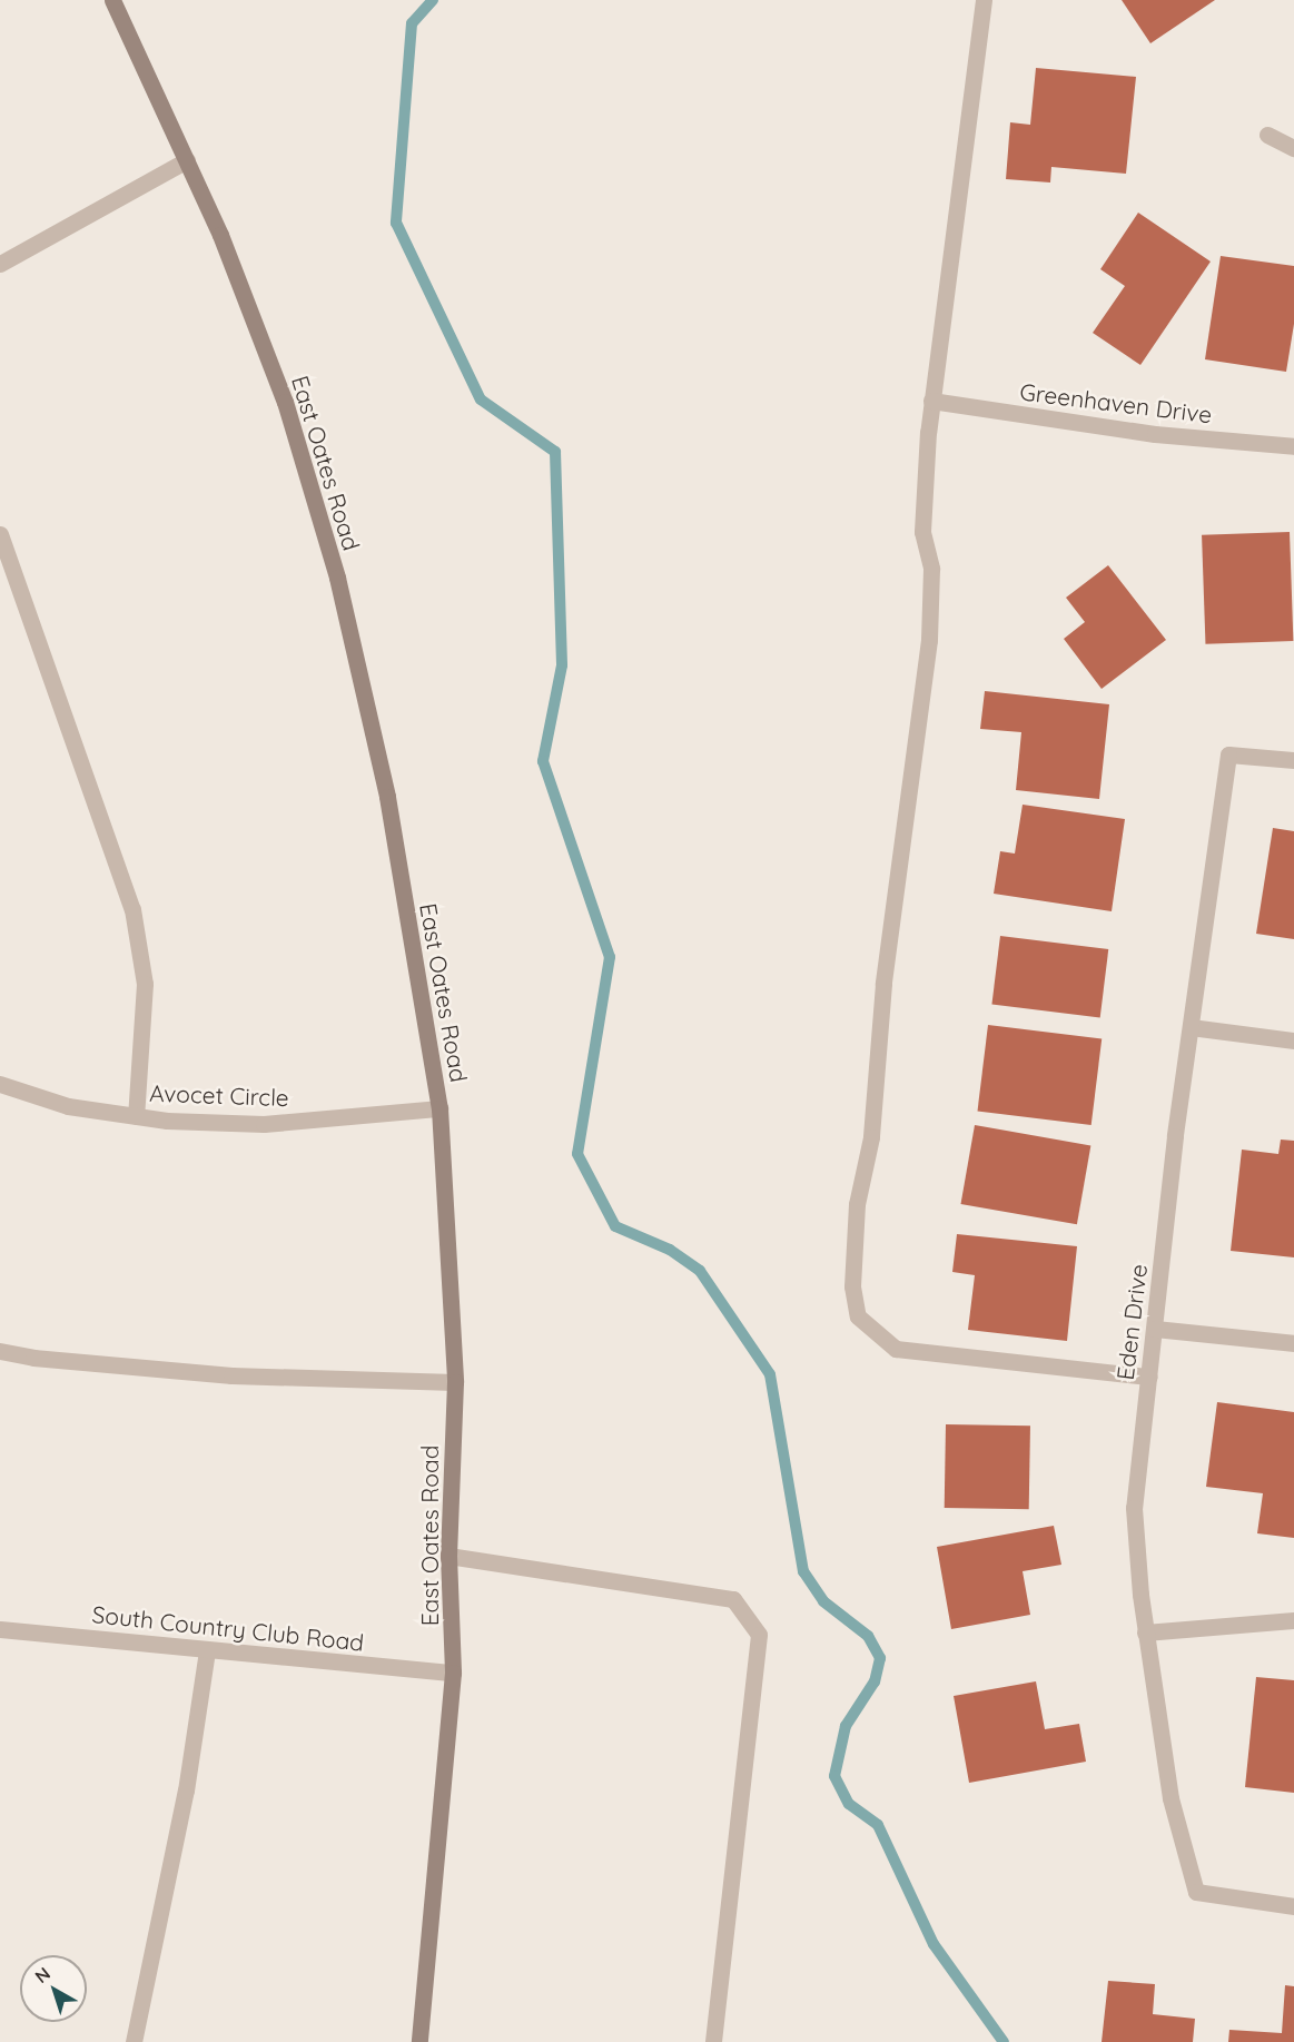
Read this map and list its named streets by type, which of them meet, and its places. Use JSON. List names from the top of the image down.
{
  "streets": {
    "street": [
      "Greenhaven Drive",
      "East Oates Road",
      "Avocet Circle",
      "Eden Drive",
      "South Country Club Road"
    ]
  },
  "crossings": [
    ["East Oates Road", "Avocet Circle"],
    ["East Oates Road", "South Country Club Road"]
  ],
  "north": "top left"
}
